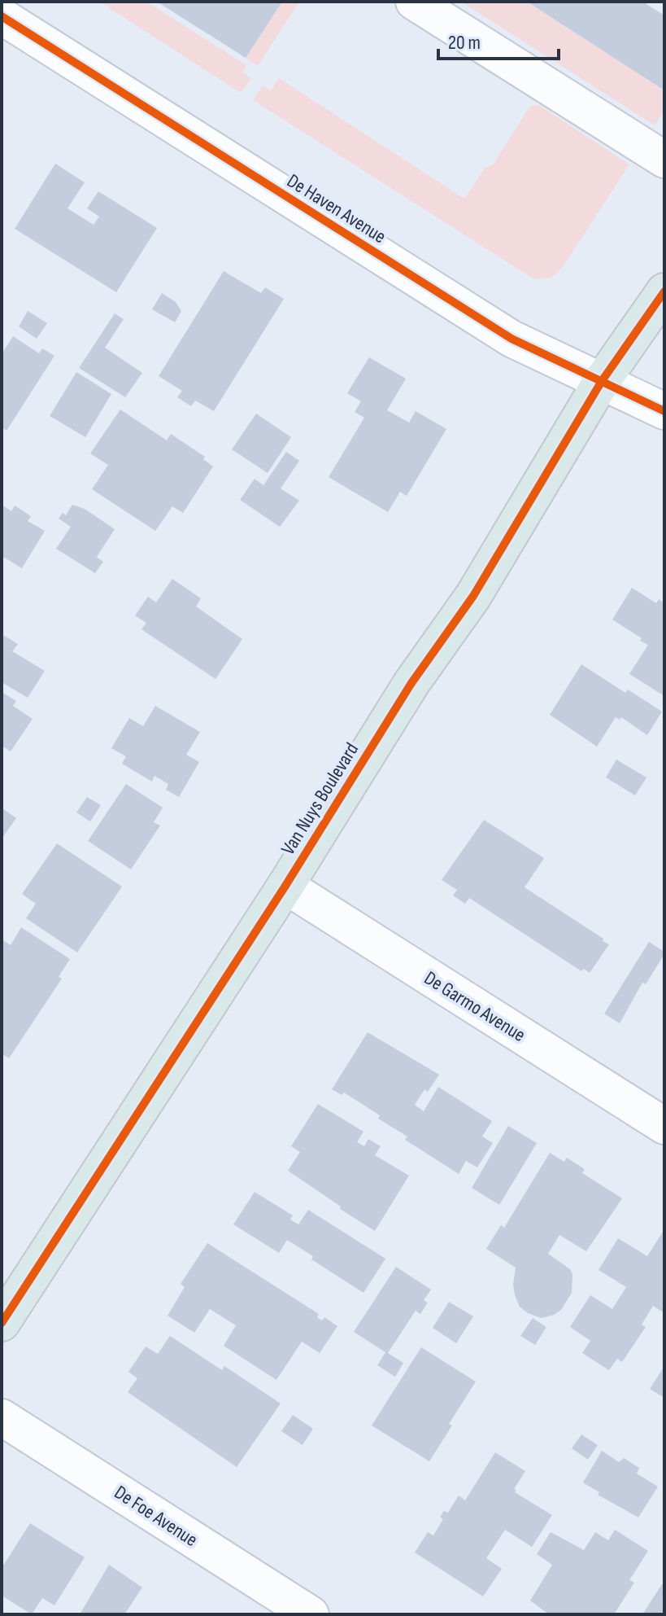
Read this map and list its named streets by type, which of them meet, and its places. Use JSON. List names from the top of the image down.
{
  "streets": {
    "main road": ["Van Nuys Boulevard"],
    "street": ["De Haven Avenue", "De Garmo Avenue", "De Foe Avenue"]
  },
  "crossings": [
    ["De Haven Avenue", "Van Nuys Boulevard"],
    ["Van Nuys Boulevard", "De Garmo Avenue"]
  ],
  "scale_bar": "20 m"
}
